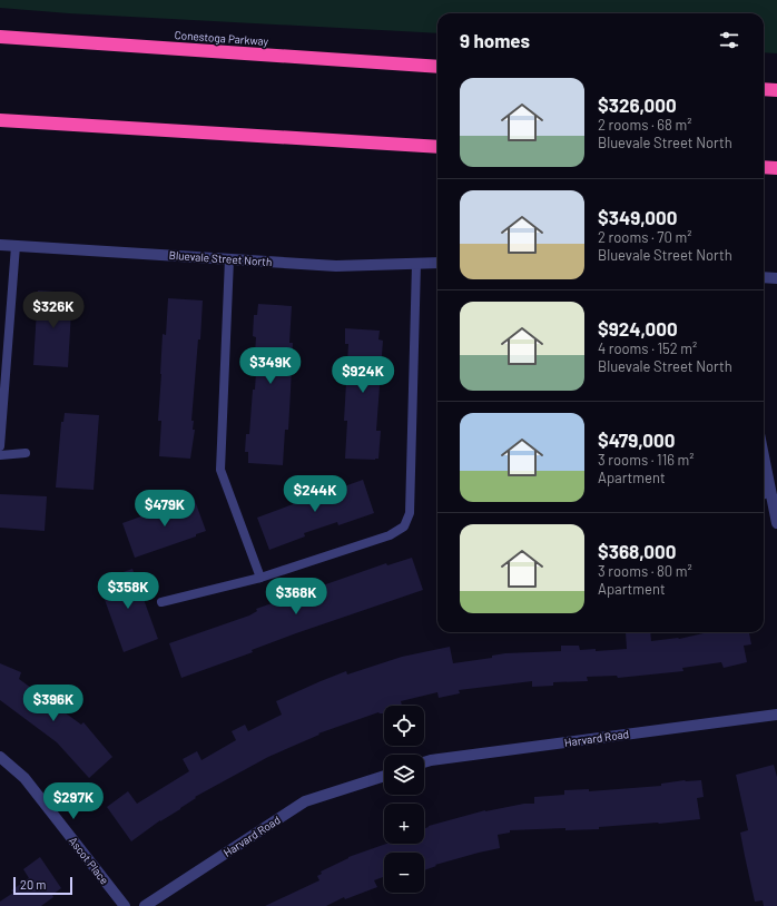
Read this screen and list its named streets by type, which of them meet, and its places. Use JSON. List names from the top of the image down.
{
  "streets": {
    "highway": ["Conestoga Parkway"],
    "street": ["Bluevale Street North", "Harvard Road", "Ascot Place"]
  },
  "scale_bar": "20 m",
  "page": {
    "heading": "9 homes",
    "list": [
      {
        "name": "$326,000",
        "note": "2 rooms · 68 m² · Bluevale Street North"
      },
      {
        "name": "$349,000",
        "note": "2 rooms · 70 m² · Bluevale Street North"
      },
      {
        "name": "$924,000",
        "note": "4 rooms · 152 m² · Bluevale Street North"
      },
      {
        "name": "$479,000",
        "note": "3 rooms · 116 m² · Apartment"
      },
      {
        "name": "$368,000",
        "note": "3 rooms · 80 m² · Apartment"
      }
    ],
    "price": [
      "$326K",
      "$349K",
      "$924K",
      "$244K",
      "$479K",
      "$358K",
      "$368K",
      "$396K",
      "$297K"
    ],
    "map_buttons": ["+", "−"],
    "scale": "20 m"
  }
}
